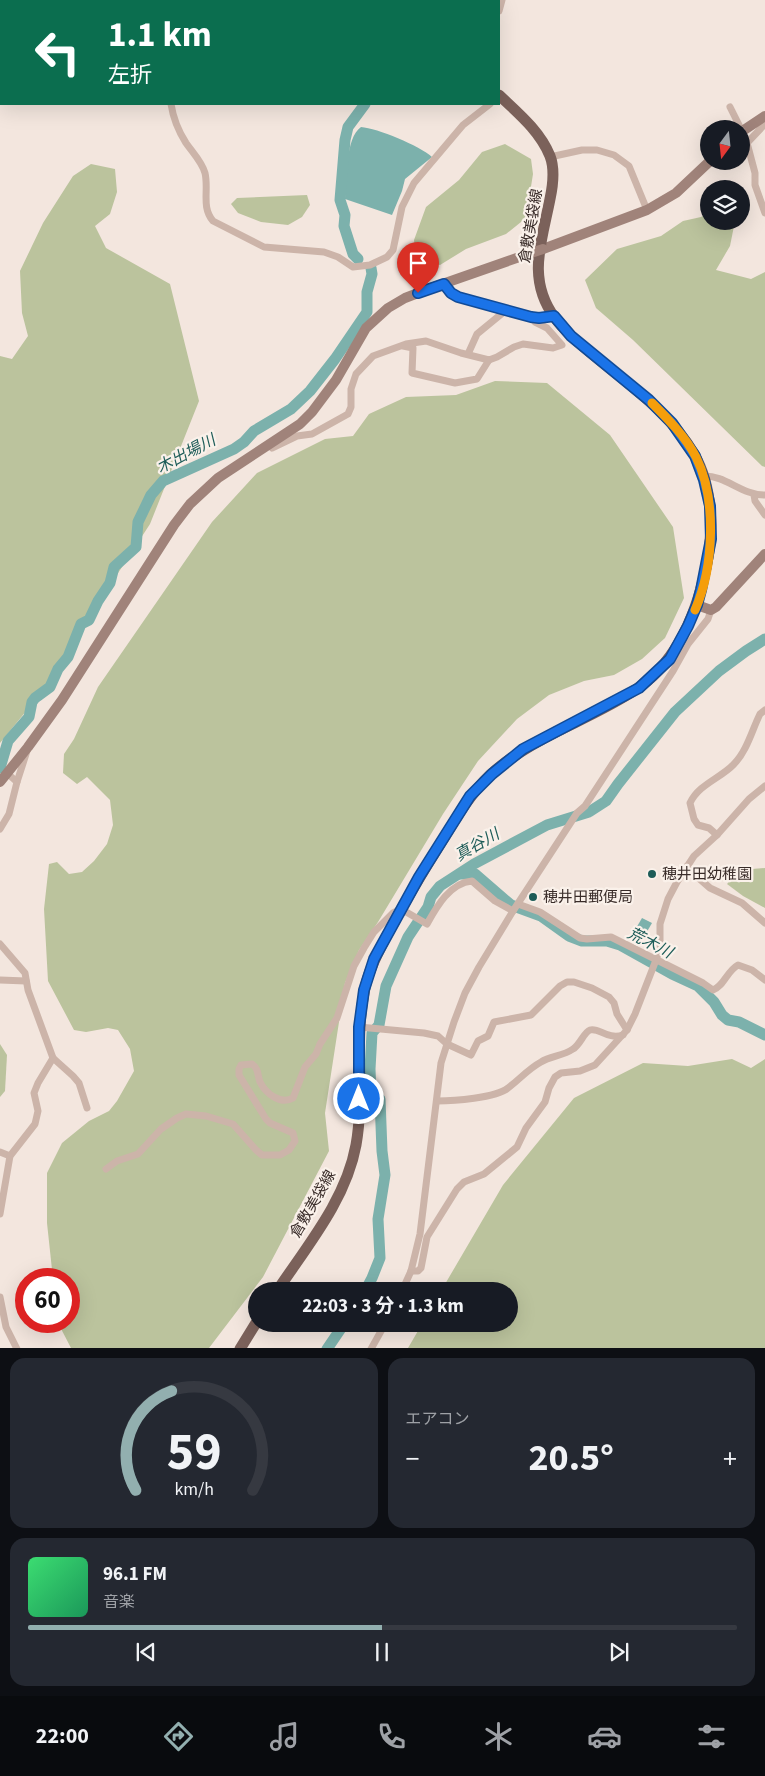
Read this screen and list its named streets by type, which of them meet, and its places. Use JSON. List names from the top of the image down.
{
  "streets": {
    "main road": ["倉敷美袋線"]
  },
  "water": ["木出場川", "真谷川", "荒木川"],
  "places": ["穂井田幼稚園", "穂井田郵便局"],
  "north": "bottom",
  "page": {
    "turn": ["1.1 km", "左折"],
    "limit": "60",
    "trip": "22:03 · 3 分 · 1.3 km",
    "tile": "エアコン",
    "heat": ["−", "20.5°", "+"],
    "song": ["96.1 FM", "音楽"],
    "tabs": "22:00",
    "gauge": ["59", "km/h"]
  }
}
